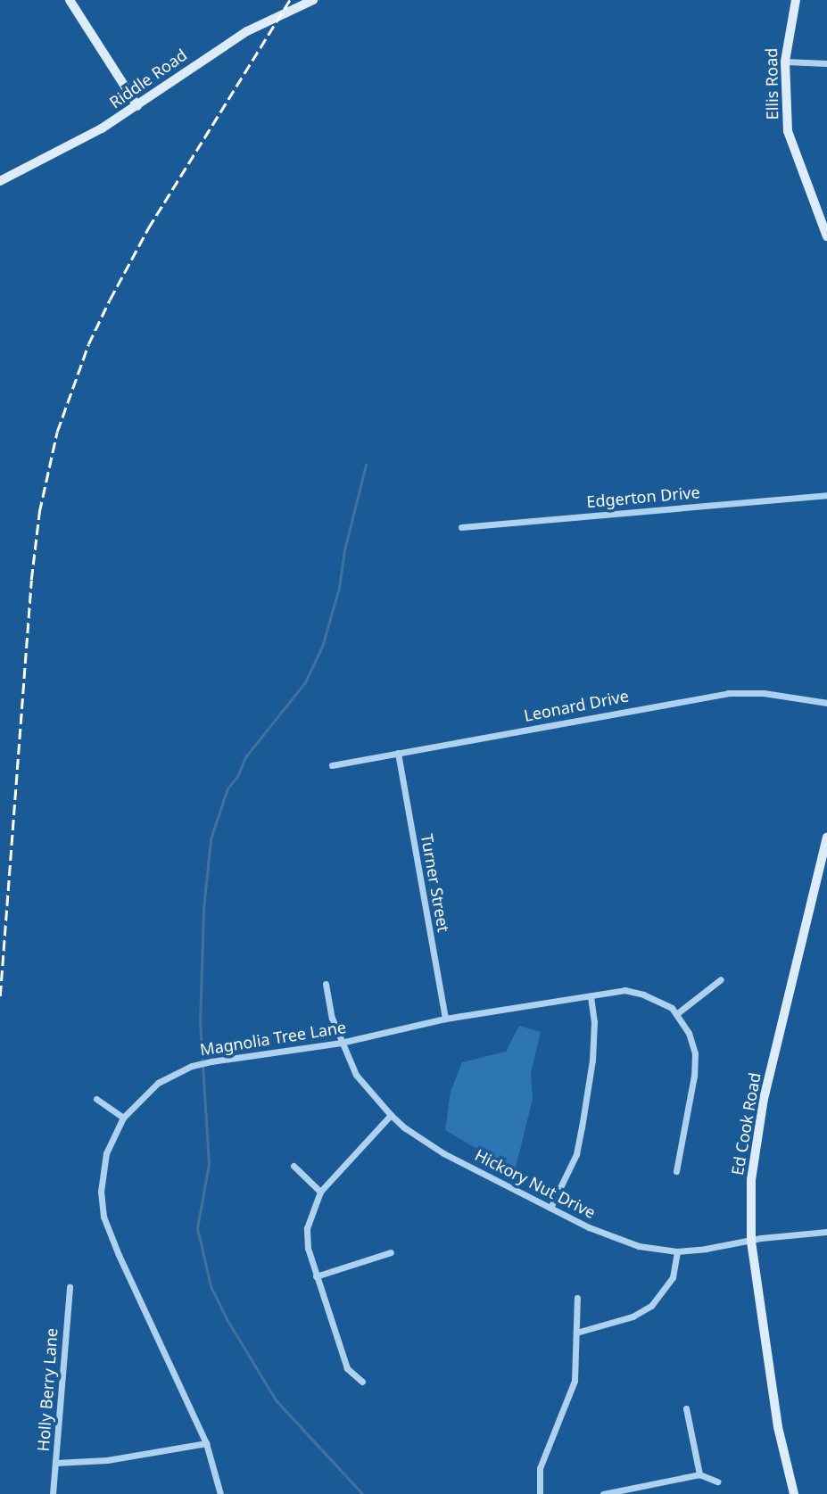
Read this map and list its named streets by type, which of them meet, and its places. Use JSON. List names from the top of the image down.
{
  "streets": {
    "street": [
      "Riddle Road",
      "Ellis Road",
      "Edgerton Drive",
      "Leonard Drive",
      "Turner Street",
      "Magnolia Tree Lane",
      "Ed Cook Road",
      "Hickory Nut Drive",
      "Holly Berry Lane"
    ]
  },
  "crossings": [
    ["Leonard Drive", "Turner Street"],
    ["Turner Street", "Magnolia Tree Lane"],
    ["Magnolia Tree Lane", "Hickory Nut Drive"],
    ["Ed Cook Road", "Hickory Nut Drive"]
  ]
}
